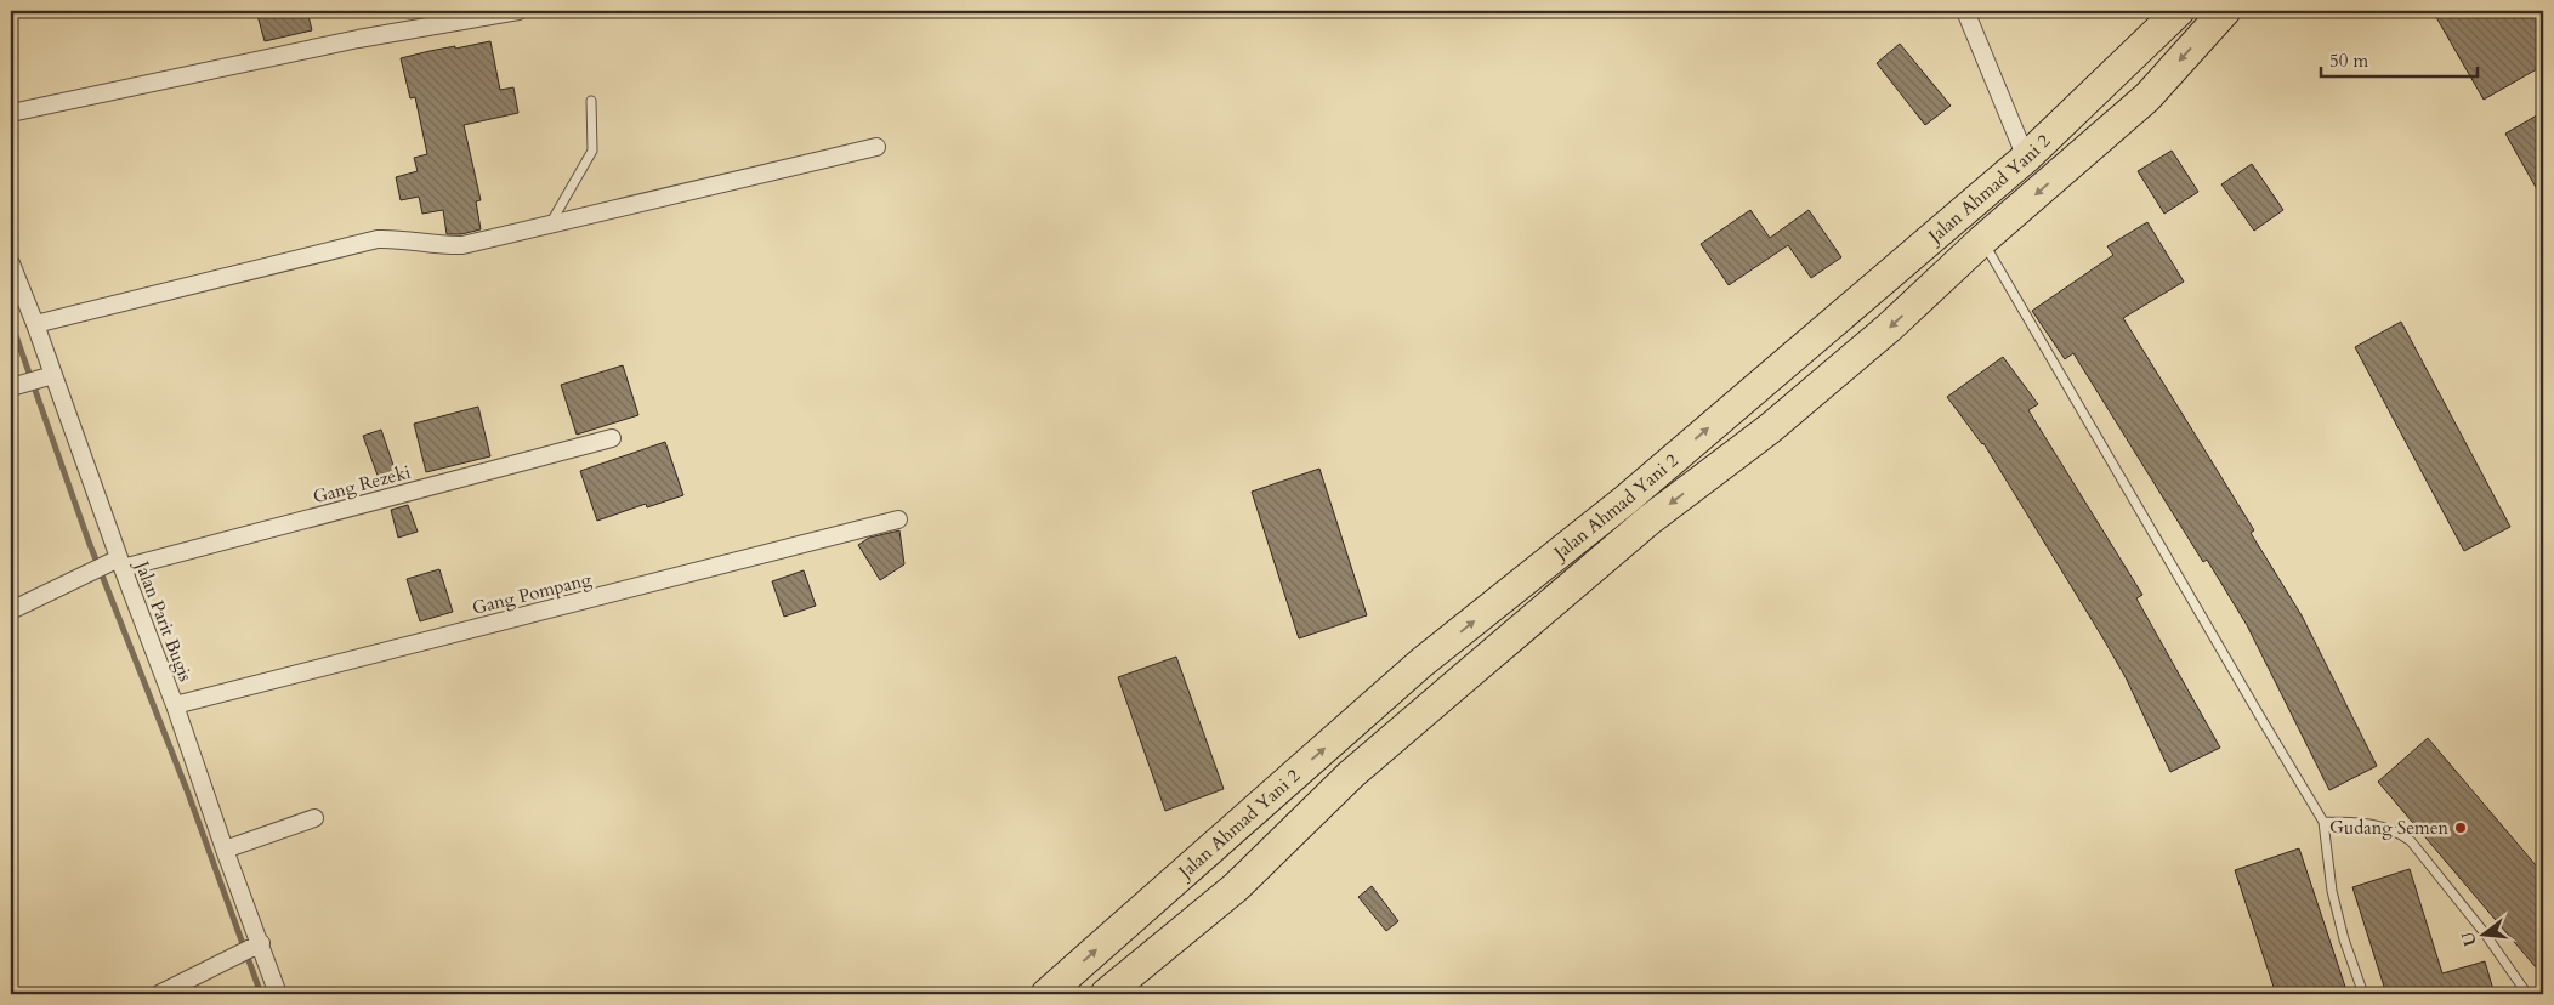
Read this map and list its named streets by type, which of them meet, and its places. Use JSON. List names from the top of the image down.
{
  "streets": {
    "highway": ["Jalan Ahmad Yani 2"],
    "street": ["Gang Rezeki", "Gang Pompang", "Jalan Parit Bugis"]
  },
  "crossings": [
    ["Gang Rezeki", "Jalan Parit Bugis"],
    ["Gang Pompang", "Jalan Parit Bugis"]
  ],
  "places": ["Gudang Semen"],
  "scale_bar": "50 m",
  "north": "left"
}
